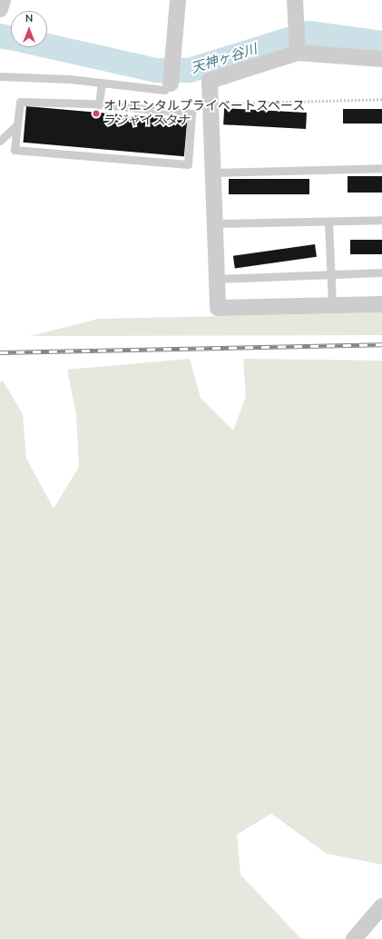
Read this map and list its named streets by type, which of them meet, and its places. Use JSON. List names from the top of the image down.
{
  "water": ["天神ヶ谷川"],
  "places": ["オリエンタルプライベートスペース ラジャイスタナ"],
  "north": "top"
}
